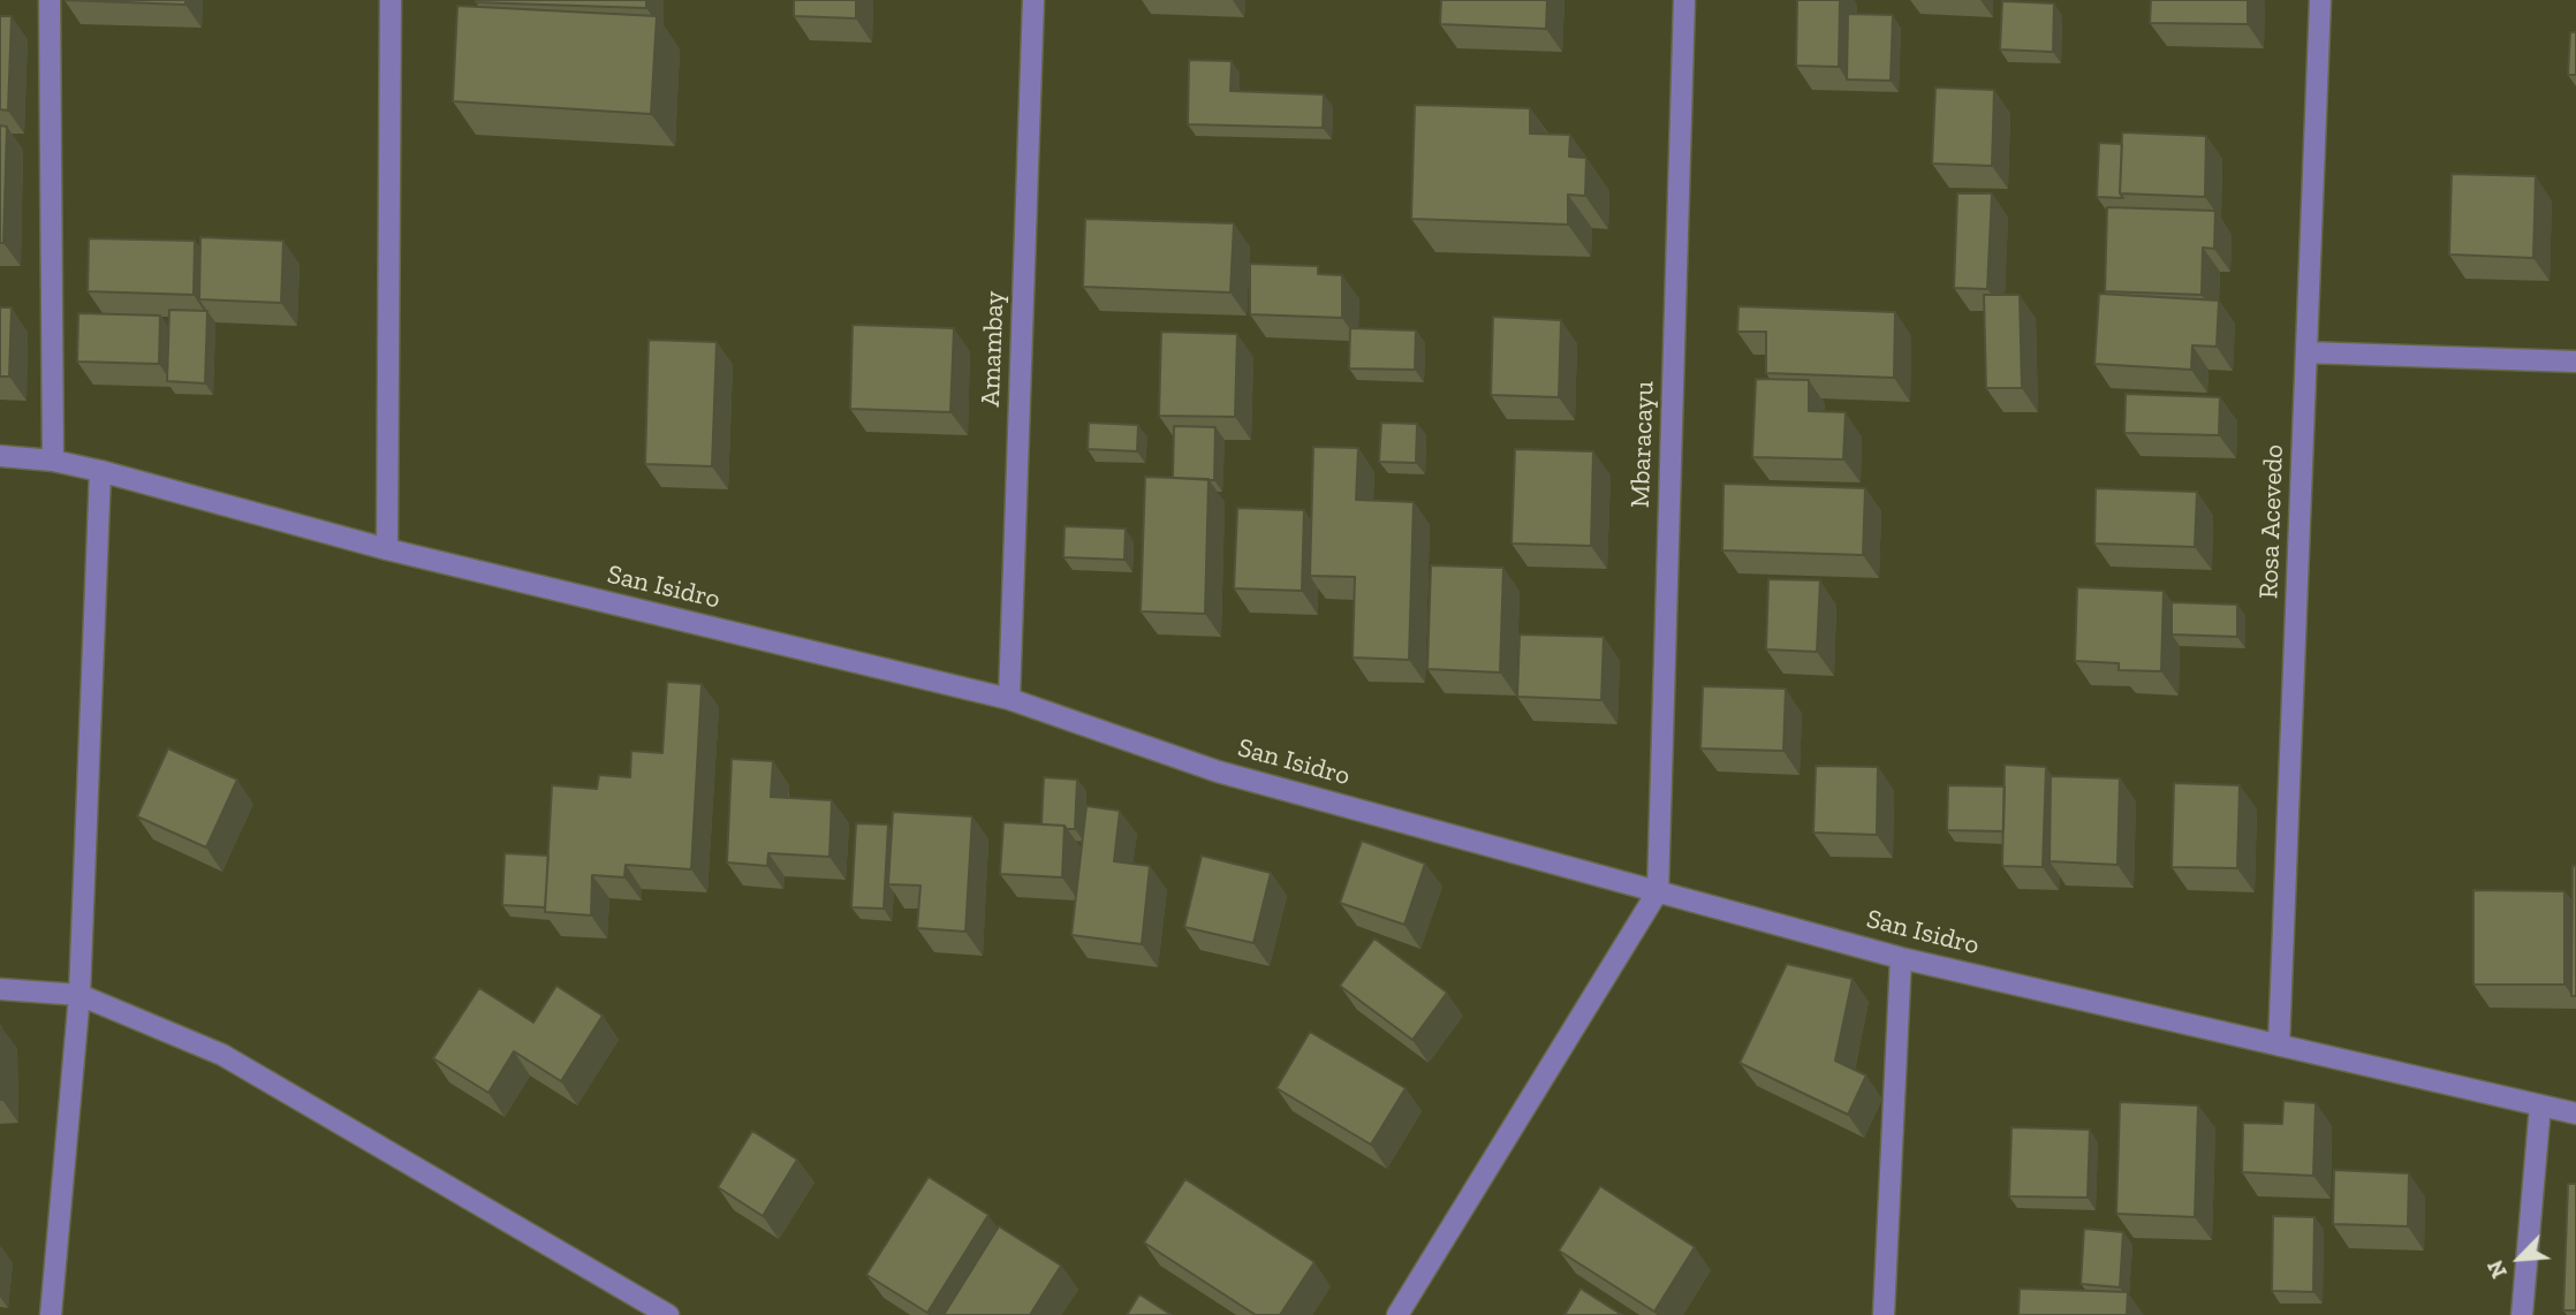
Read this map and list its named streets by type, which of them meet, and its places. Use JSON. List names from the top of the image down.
{
  "streets": {
    "street": [
      "Amambay",
      "Mbaracayu",
      "Rosa Acevedo",
      "San Isidro"
    ]
  },
  "crossings": [
    ["Amambay", "San Isidro"],
    ["Mbaracayu", "San Isidro"],
    ["Rosa Acevedo", "San Isidro"]
  ],
  "north": "bottom left"
}
